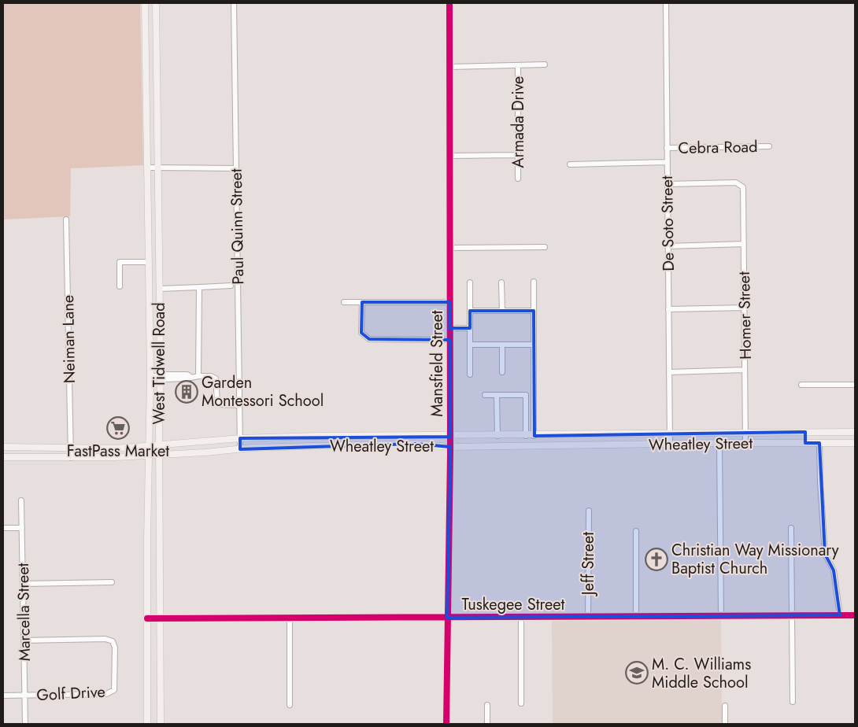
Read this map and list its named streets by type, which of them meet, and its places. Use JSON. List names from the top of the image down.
{
  "streets": {
    "main road": ["West Tidwell Road", "Wheatley Street"],
    "street": [
      "Armada Drive",
      "Cebra Road",
      "De Soto Street",
      "Paul Quinn Street",
      "Homer Street",
      "Neiman Lane",
      "Mansfield Street",
      "Jeff Street",
      "Tuskegee Street",
      "Marcella Street",
      "Golf Drive"
    ]
  },
  "crossings": [
    ["Cebra Road", "De Soto Street"],
    ["De Soto Street", "Homer Street"],
    ["De Soto Street", "Wheatley Street"],
    ["Paul Quinn Street", "Wheatley Street"],
    ["Homer Street", "Wheatley Street"],
    ["Neiman Lane", "Wheatley Street"],
    ["West Tidwell Road", "Wheatley Street"],
    ["West Tidwell Road", "Tuskegee Street"],
    ["Mansfield Street", "Wheatley Street"],
    ["Mansfield Street", "Tuskegee Street"],
    ["Jeff Street", "Tuskegee Street"],
    ["Marcella Street", "Golf Drive"]
  ],
  "places": {
    "building": ["Garden Montessori School"],
    "supermarket": ["FastPass Market"],
    "church": ["Christian Way Missionary Baptist Church"],
    "school or university": ["M. C. Williams Middle School"]
  }
}
